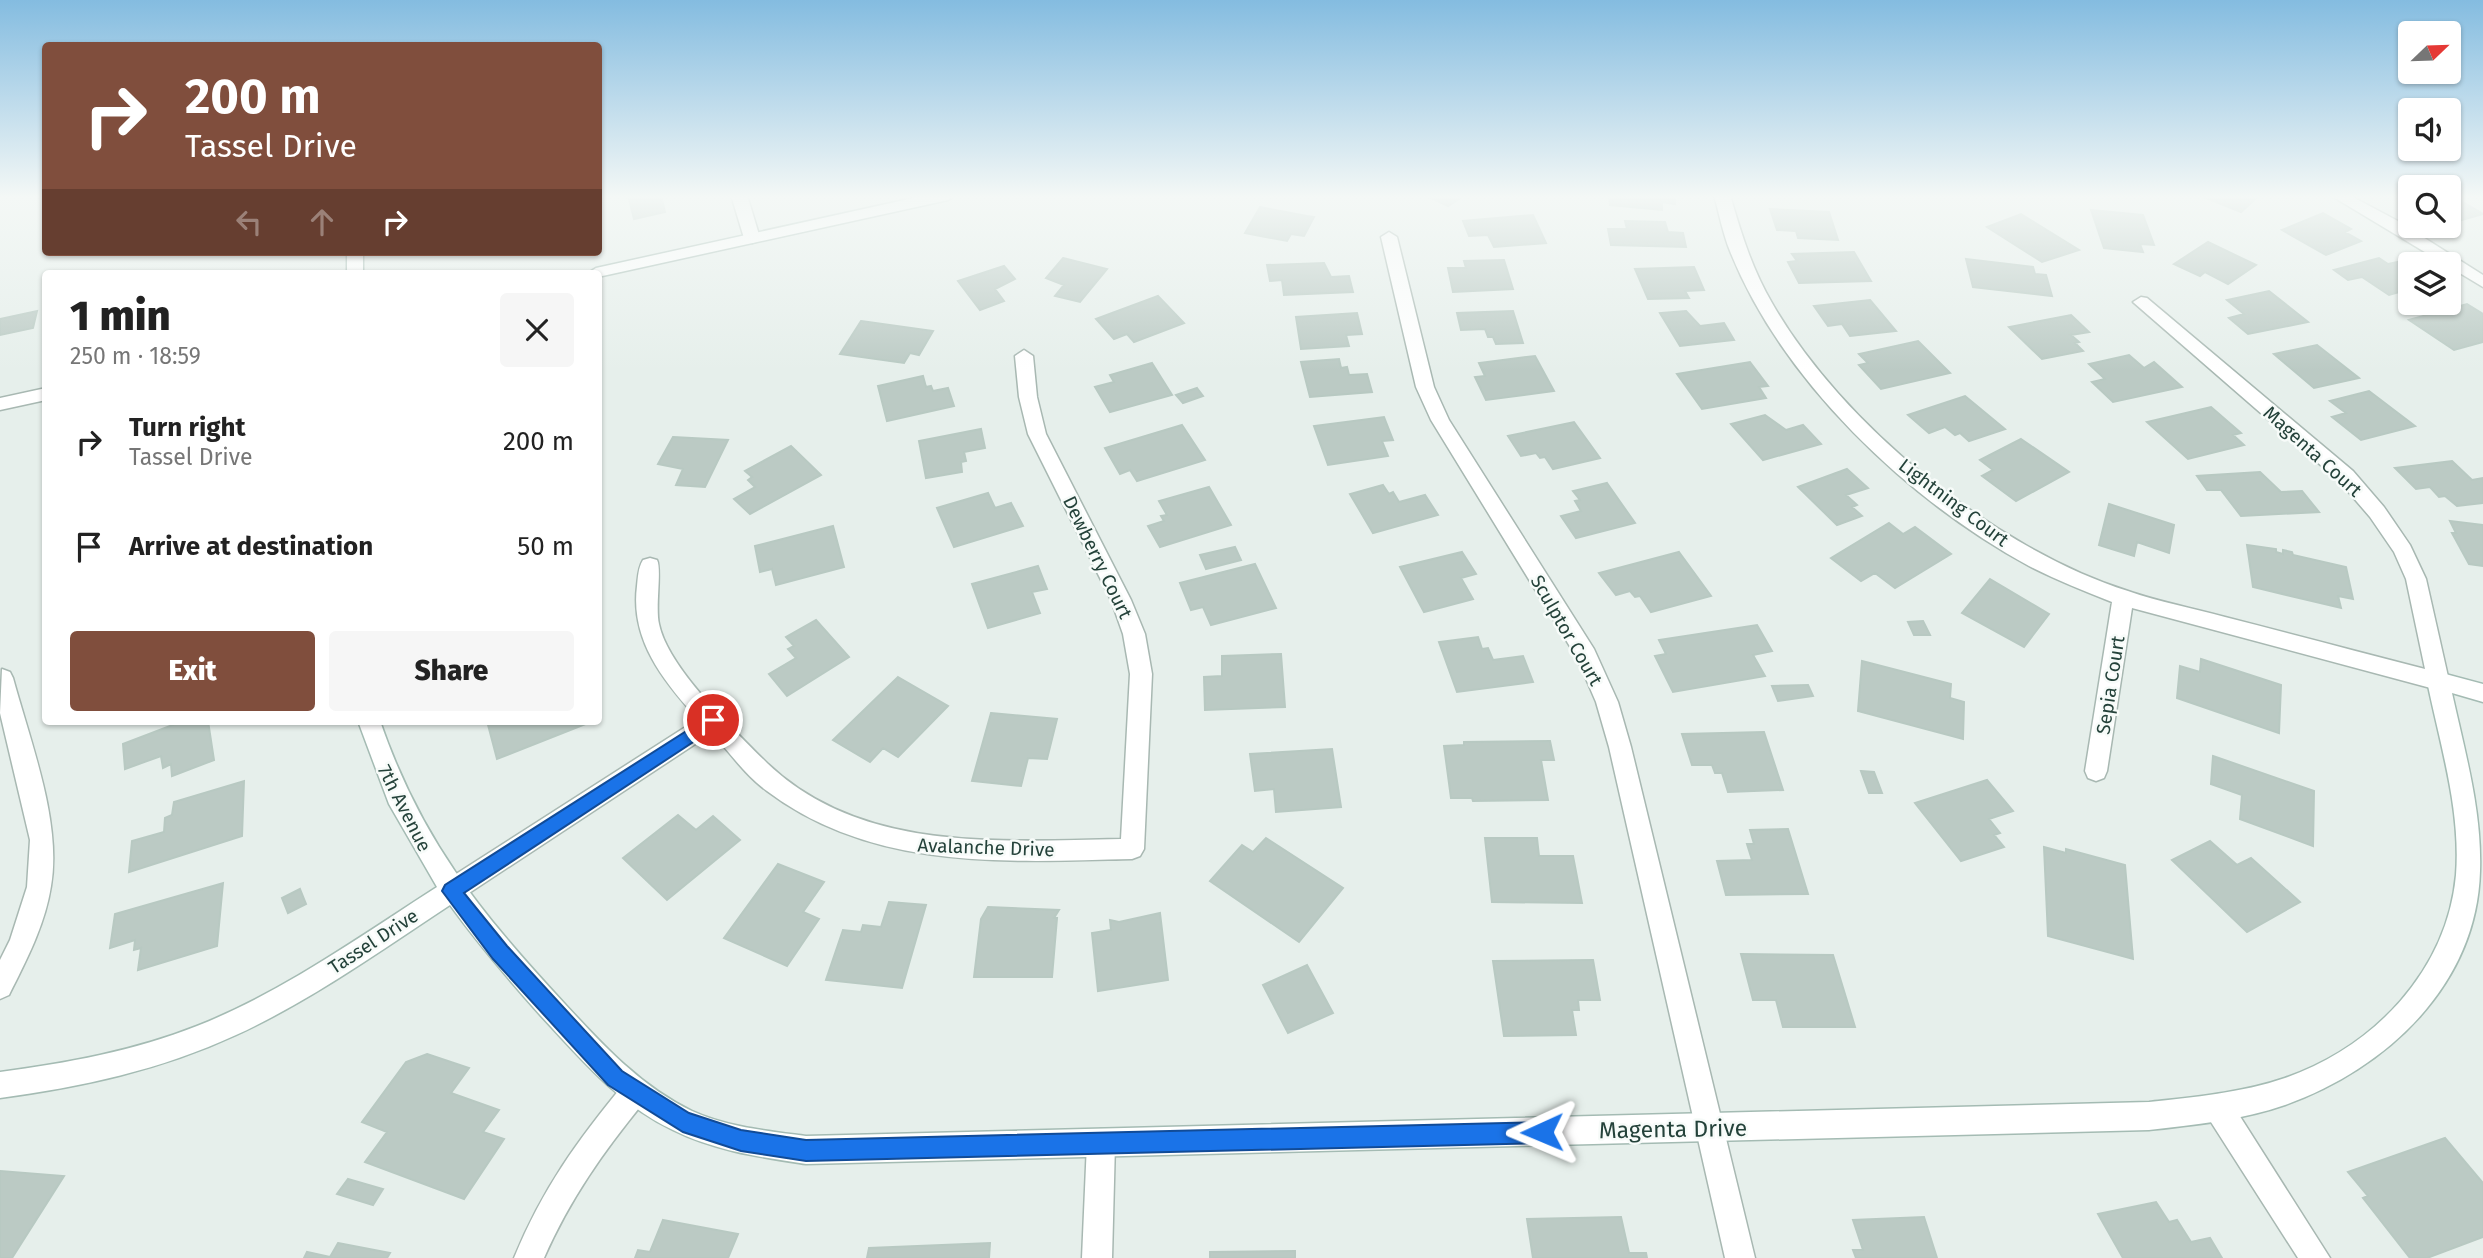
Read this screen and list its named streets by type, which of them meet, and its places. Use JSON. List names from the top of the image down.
{
  "streets": {
    "street": [
      "Magenta Court",
      "Lightning Court",
      "Dewberry Court",
      "Sculptor Court",
      "Sepia Court",
      "7th Avenue",
      "Avalanche Drive",
      "Tassel Drive",
      "Magenta Drive"
    ]
  },
  "crossings": [
    ["Magenta Court", "Lightning Court"],
    ["Magenta Court", "Magenta Drive"],
    ["Lightning Court", "Sepia Court"],
    ["Lightning Court", "Magenta Drive"],
    ["Dewberry Court", "Avalanche Drive"],
    ["Sculptor Court", "Magenta Drive"],
    ["7th Avenue", "Tassel Drive"],
    ["7th Avenue", "Magenta Drive"],
    ["Avalanche Drive", "Tassel Drive"],
    ["Tassel Drive", "Magenta Drive"]
  ],
  "north": "top right",
  "page": {
    "turn": ["200 m", "Tassel Drive"],
    "heading": ["1 min", "250 m · 18:59"],
    "list": [
      {
        "name": "Turn right",
        "note": "Tassel Drive",
        "value": "200 m"
      },
      {
        "name": "Arrive at destination",
        "value": "50 m"
      }
    ],
    "buttons": ["Exit", "Share"]
  }
}
